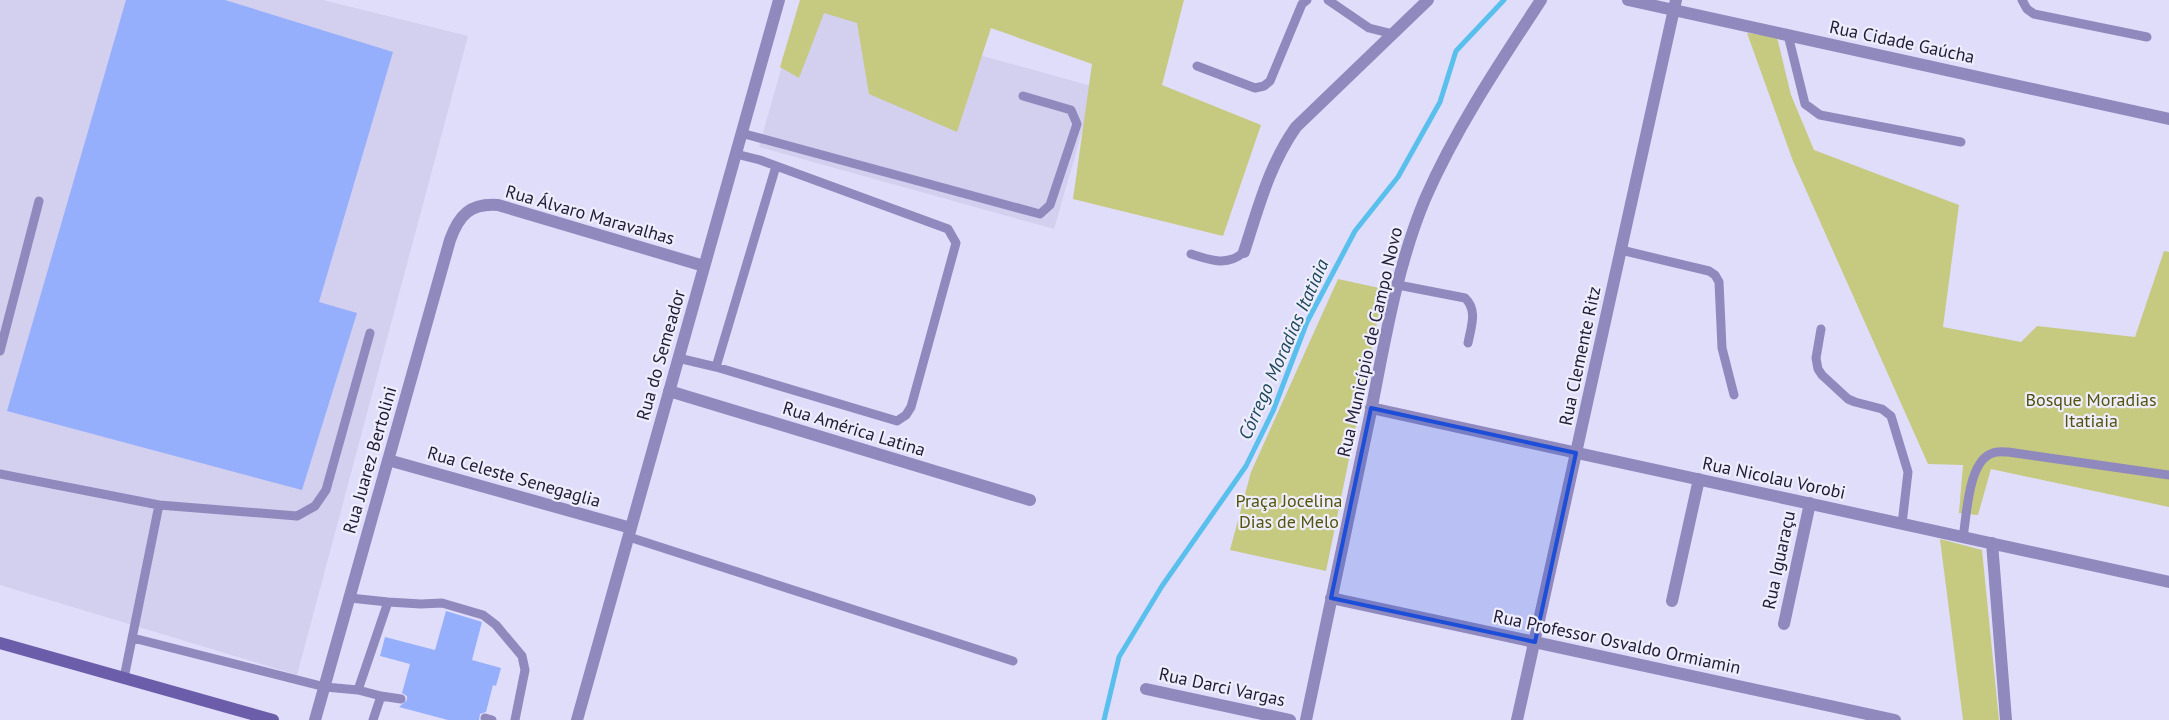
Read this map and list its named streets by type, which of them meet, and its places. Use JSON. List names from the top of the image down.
{
  "streets": {
    "street": [
      "Rua Cidade Gaúcha",
      "Rua Álvaro Maravalhas",
      "Rua Município de Campo Novo",
      "Rua do Semeador",
      "Rua Clemente Ritz",
      "Rua América Latina",
      "Rua Juarez Bertolini",
      "Rua Celeste Senegaglia",
      "Rua Nicolau Vorobi",
      "Rua Iguaraçu",
      "Rua Professor Osvaldo Ormiamin",
      "Rua Darci Vargas"
    ]
  },
  "crossings": [
    ["Rua Cidade Gaúcha", "Rua Clemente Ritz"],
    ["Rua Álvaro Maravalhas", "Rua do Semeador"],
    ["Rua Álvaro Maravalhas", "Rua Juarez Bertolini"],
    ["Rua Município de Campo Novo", "Rua Nicolau Vorobi"],
    ["Rua Município de Campo Novo", "Rua Professor Osvaldo Ormiamin"],
    ["Rua do Semeador", "Rua América Latina"],
    ["Rua do Semeador", "Rua Celeste Senegaglia"],
    ["Rua Clemente Ritz", "Rua Nicolau Vorobi"],
    ["Rua Clemente Ritz", "Rua Professor Osvaldo Ormiamin"],
    ["Rua Juarez Bertolini", "Rua Celeste Senegaglia"],
    ["Rua Nicolau Vorobi", "Rua Iguaraçu"]
  ],
  "water": ["Córrego Moradias Itatiaia"],
  "parks": ["Bosque Moradias Itatiaia", "Praça Jocelina Dias de Melo"]
}
